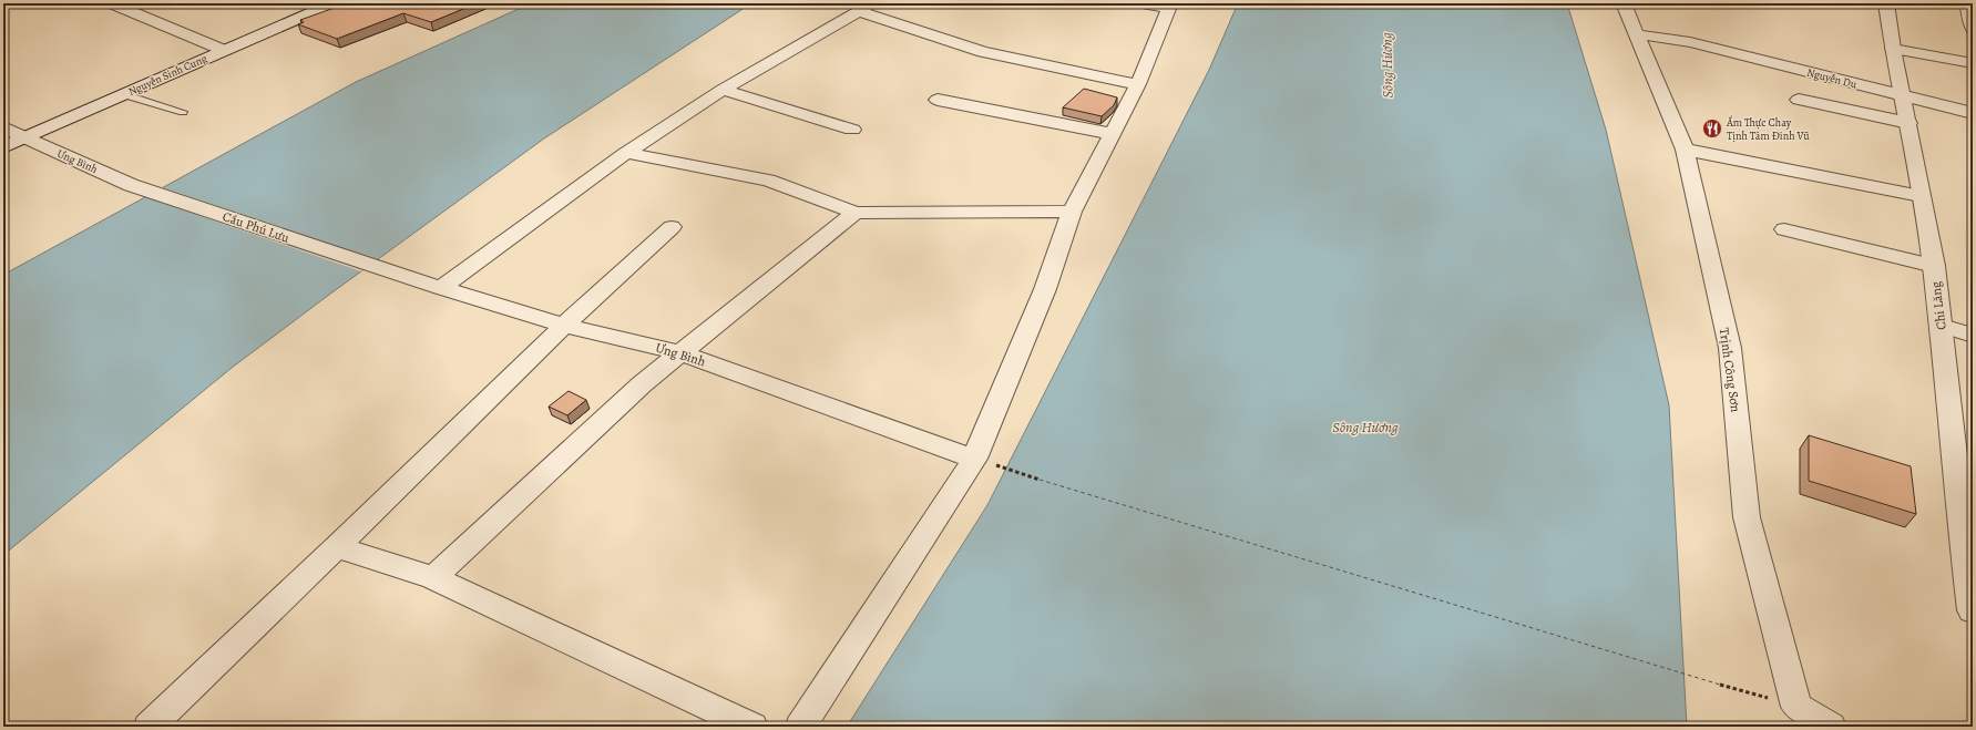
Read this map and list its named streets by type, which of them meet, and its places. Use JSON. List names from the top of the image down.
{
  "streets": {
    "street": [
      "Nguyễn Sinh Cung",
      "Nguyễn Du",
      "Ưng Bình",
      "Cầu Phú Lưu",
      "Chi Lăng",
      "Trịnh Công Sơn"
    ]
  },
  "crossings": [
    ["Nguyễn Sinh Cung", "Ưng Bình"],
    ["Nguyễn Du", "Chi Lăng"],
    ["Nguyễn Du", "Trịnh Công Sơn"],
    ["Ưng Bình", "Cầu Phú Lưu"]
  ],
  "water": ["Sông Hương"],
  "places": {
    "restaurant": ["Ẩm Thực Chay Tịnh Tâm Đinh Vũ"]
  }
}
